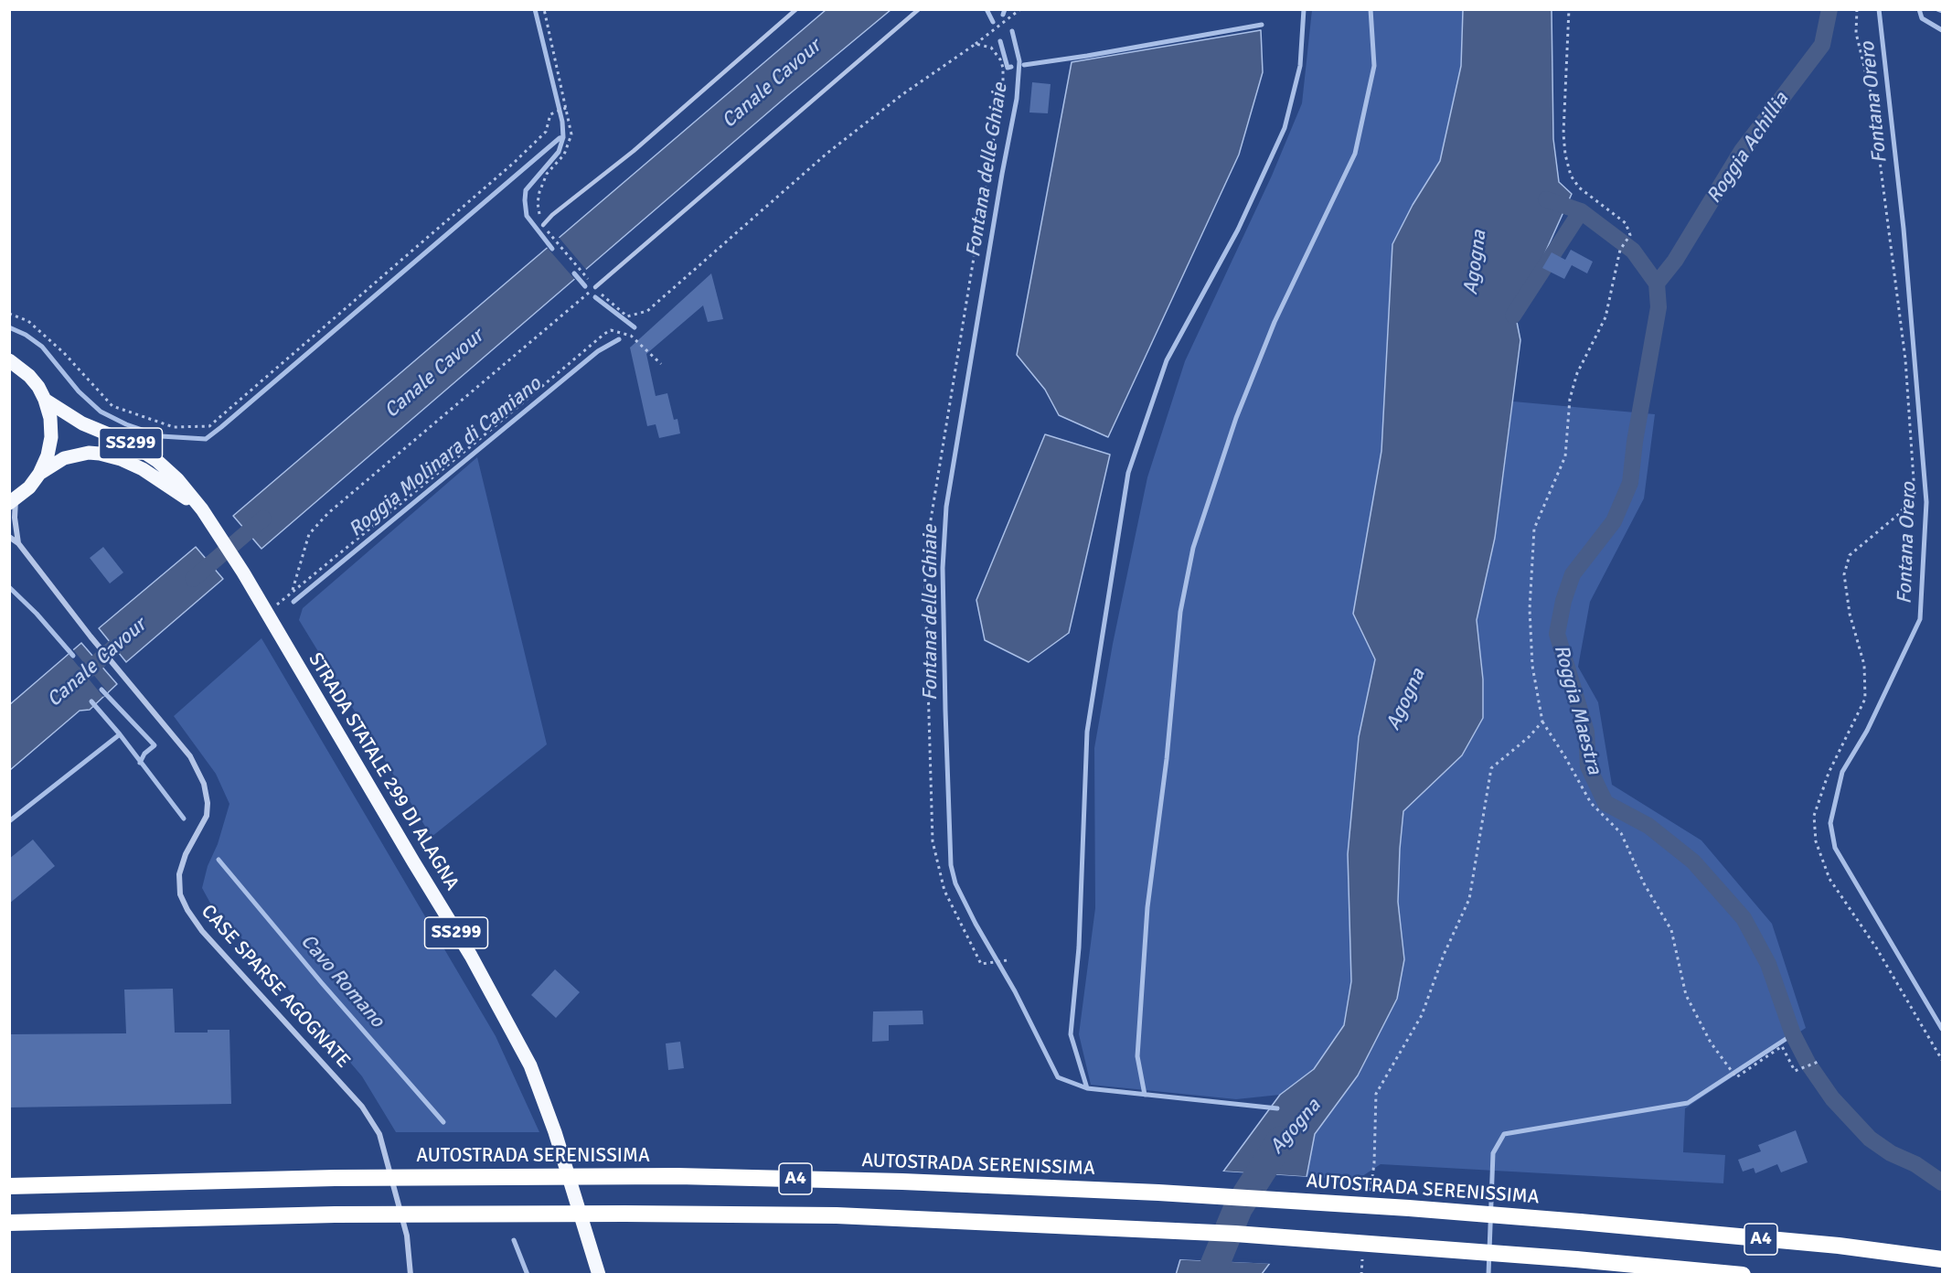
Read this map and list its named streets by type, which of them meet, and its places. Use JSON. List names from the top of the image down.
{
  "streets": {
    "highway": ["AUTOSTRADA SERENISSIMA", "A4"],
    "main road": ["SS299", "STRADA STATALE 299 DI ALAGNA"],
    "street": ["CASE SPARSE AGOGNATE"]
  },
  "crossings": [
    ["SS299", "STRADA STATALE 299 DI ALAGNA"]
  ],
  "water": [
    "Canale Cavour",
    "Fontana Orero",
    "Roggia Achillia",
    "Fontana delle Ghiaie",
    "Agogna",
    "Roggia Molinara di Camiano",
    "Roggia Maestra",
    "Cavo Romano"
  ]
}
